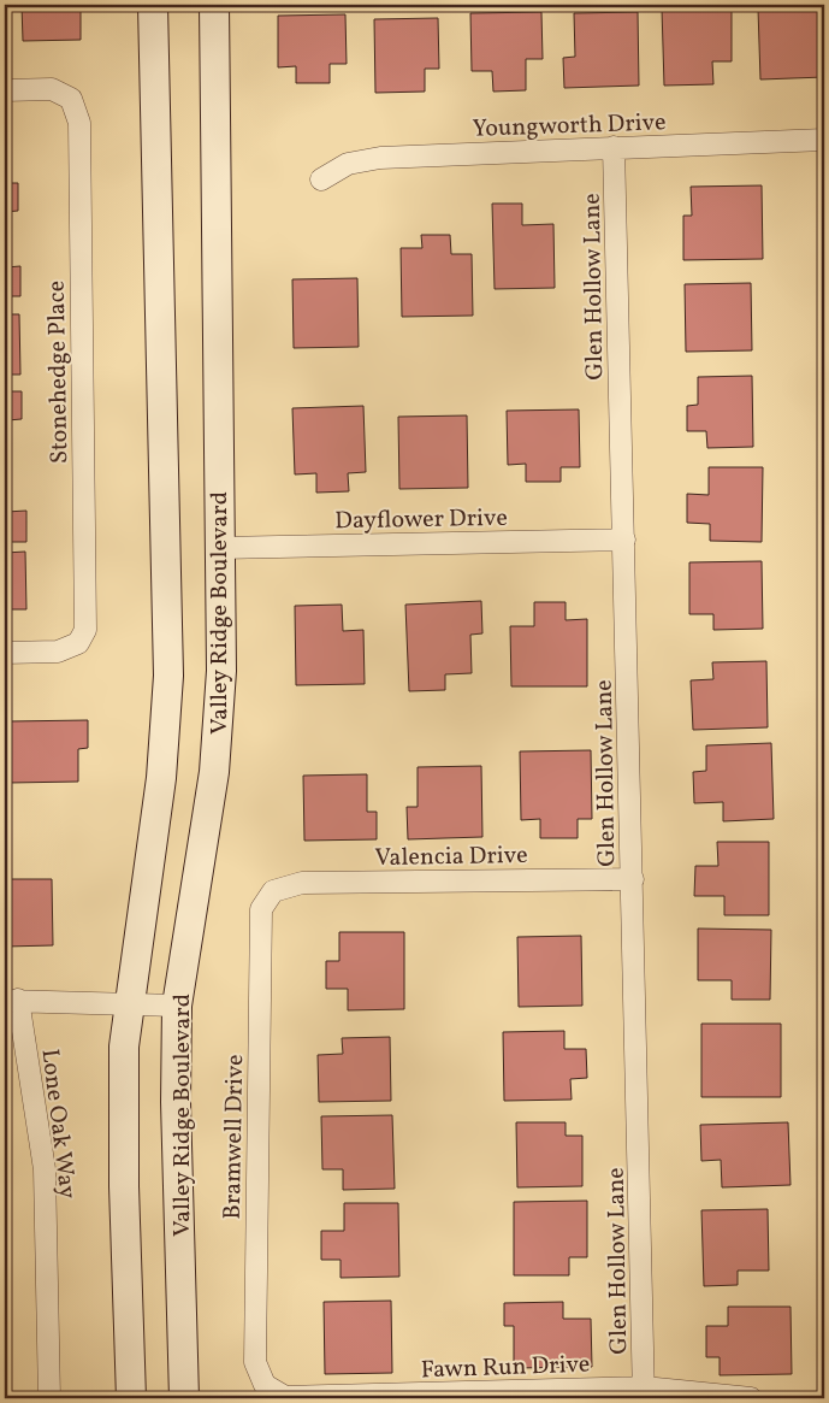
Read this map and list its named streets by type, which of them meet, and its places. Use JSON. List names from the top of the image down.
{
  "streets": {
    "main road": ["Valley Ridge Boulevard"],
    "street": [
      "Youngworth Drive",
      "Glen Hollow Lane",
      "Stonehedge Place",
      "Dayflower Drive",
      "Valencia Drive",
      "Lone Oak Way",
      "Bramwell Drive",
      "Fawn Run Drive"
    ]
  },
  "crossings": [
    ["Youngworth Drive", "Glen Hollow Lane"],
    ["Glen Hollow Lane", "Dayflower Drive"],
    ["Glen Hollow Lane", "Valencia Drive"],
    ["Glen Hollow Lane", "Fawn Run Drive"],
    ["Dayflower Drive", "Valley Ridge Boulevard"],
    ["Valencia Drive", "Bramwell Drive"],
    ["Bramwell Drive", "Fawn Run Drive"]
  ]
}
